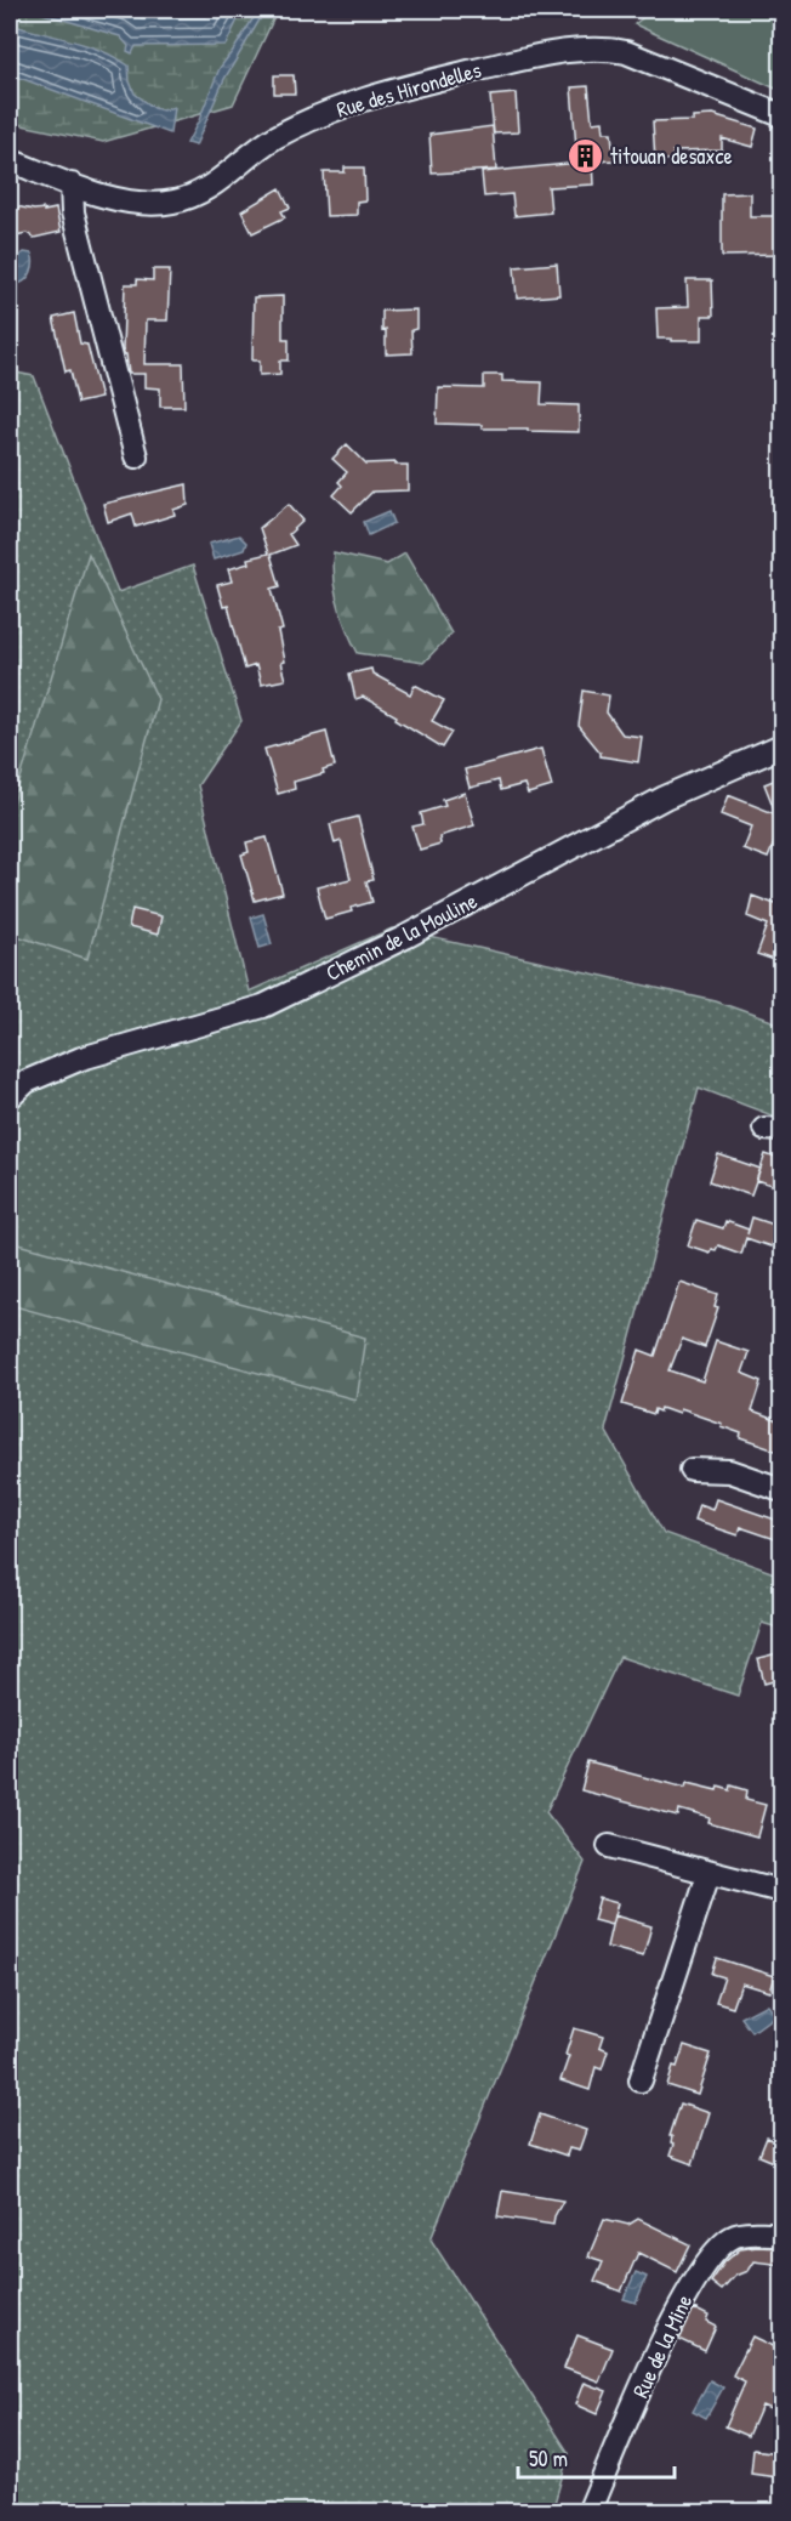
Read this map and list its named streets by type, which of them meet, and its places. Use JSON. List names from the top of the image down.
{
  "streets": {
    "street": ["Rue des Hirondelles", "Chemin de la Mouline", "Rue de la Mine"]
  },
  "places": {
    "building": ["titouan desaxce"]
  },
  "scale_bar": "50 m"
}
